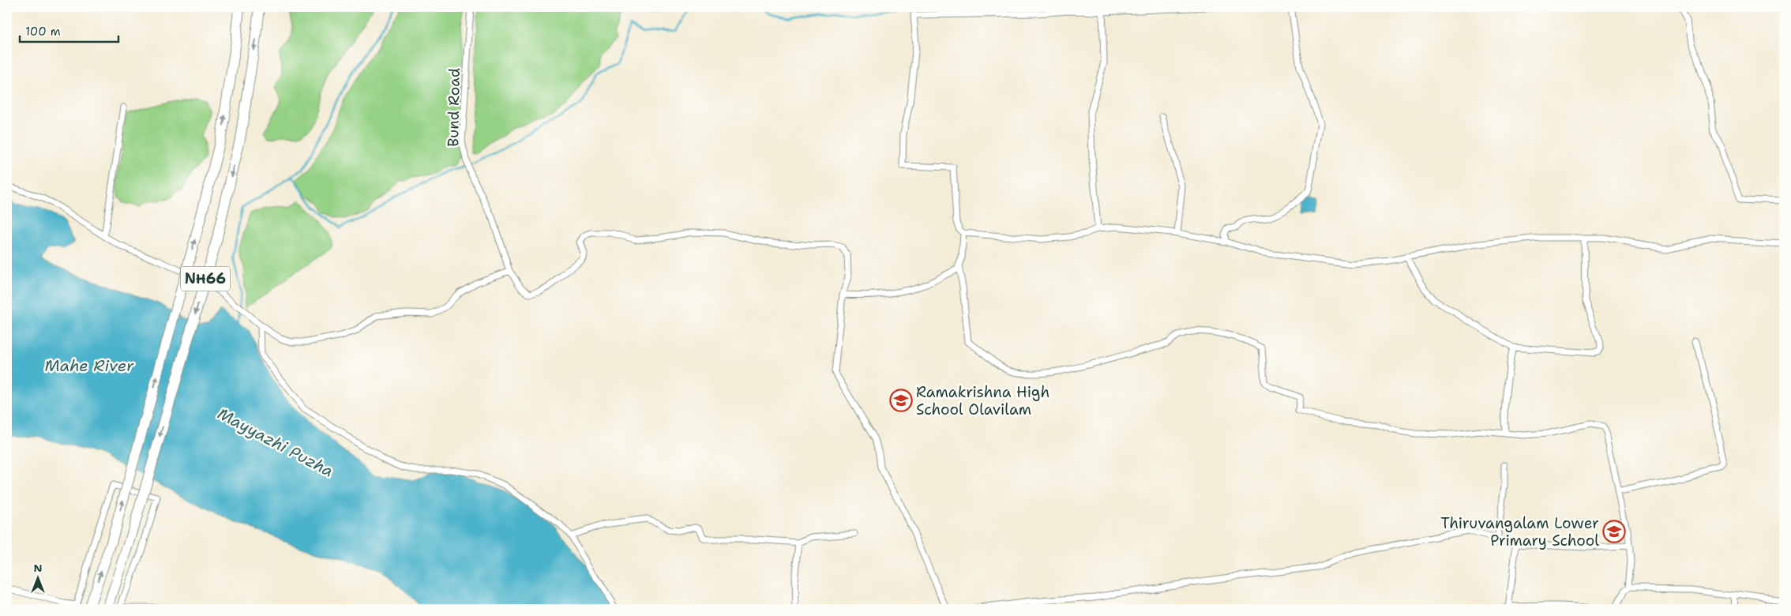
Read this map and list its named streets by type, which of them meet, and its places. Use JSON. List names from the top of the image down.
{
  "streets": {
    "highway": ["NH66"],
    "street": ["Bund Road"]
  },
  "water": ["Mahe River", "Mayyazhi Puzha"],
  "places": {
    "school or university": ["Ramakrishna High School Olavilam", "Thiruvangalam Lower Primary School"]
  },
  "scale_bar": "100 m",
  "north": "top"
}
